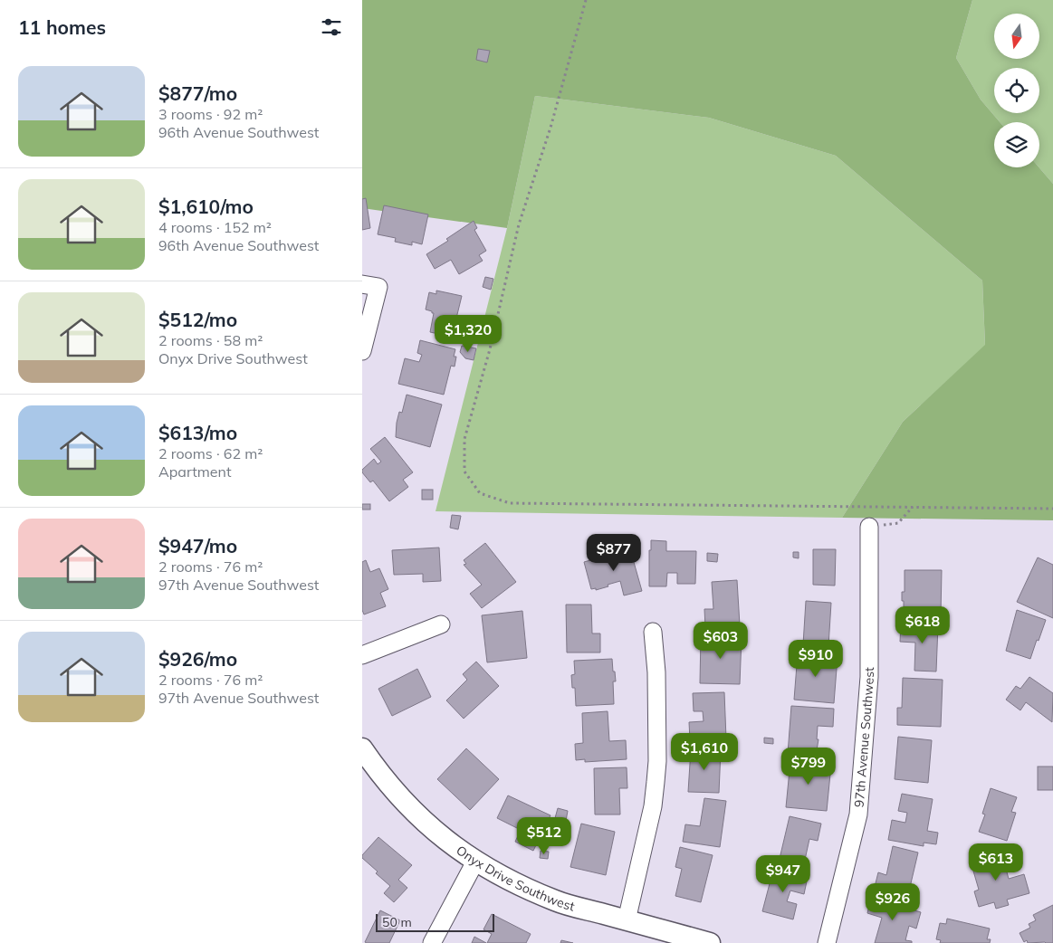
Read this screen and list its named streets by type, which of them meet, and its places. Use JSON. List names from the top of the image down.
{
  "streets": {
    "street": ["97th Avenue Southwest", "Onyx Drive Southwest"]
  },
  "scale_bar": "50 m",
  "north": "bottom",
  "page": {
    "heading": "11 homes",
    "list": [
      {
        "name": "$877/mo",
        "note": "3 rooms · 92 m² · 96th Avenue Southwest"
      },
      {
        "name": "$1,610/mo",
        "note": "4 rooms · 152 m² · 96th Avenue Southwest"
      },
      {
        "name": "$512/mo",
        "note": "2 rooms · 58 m² · Onyx Drive Southwest"
      },
      {
        "name": "$613/mo",
        "note": "2 rooms · 62 m² · Apartment"
      },
      {
        "name": "$947/mo",
        "note": "2 rooms · 76 m² · 97th Avenue Southwest"
      },
      {
        "name": "$926/mo",
        "note": "2 rooms · 76 m² · 97th Avenue Southwest"
      }
    ],
    "price": [
      "$1,320",
      "$877",
      "$618",
      "$603",
      "$910",
      "$1,610",
      "$799",
      "$512",
      "$613",
      "$947",
      "$926"
    ],
    "scale": "50 m"
  }
}
